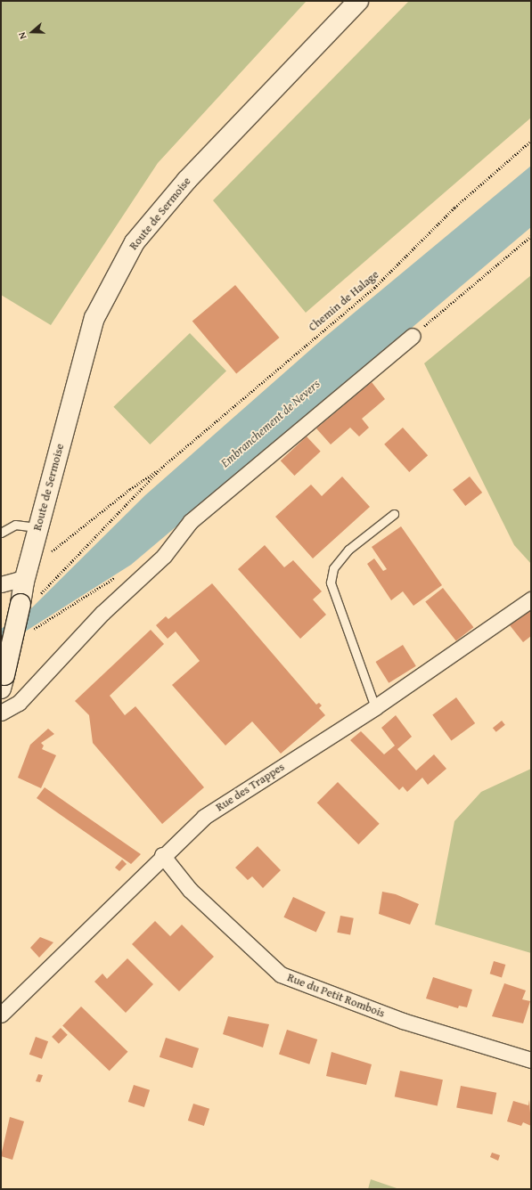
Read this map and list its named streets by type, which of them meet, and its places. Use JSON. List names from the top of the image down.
{
  "streets": {
    "main road": ["Route de Sermoise"],
    "street": ["Rue des Trappes", "Rue du Petit Rombois"],
    "path": ["Chemin de Halage"]
  },
  "crossings": [
    ["Rue des Trappes", "Rue du Petit Rombois"]
  ],
  "water": ["Embranchement de Nevers"],
  "north": "left"
}
